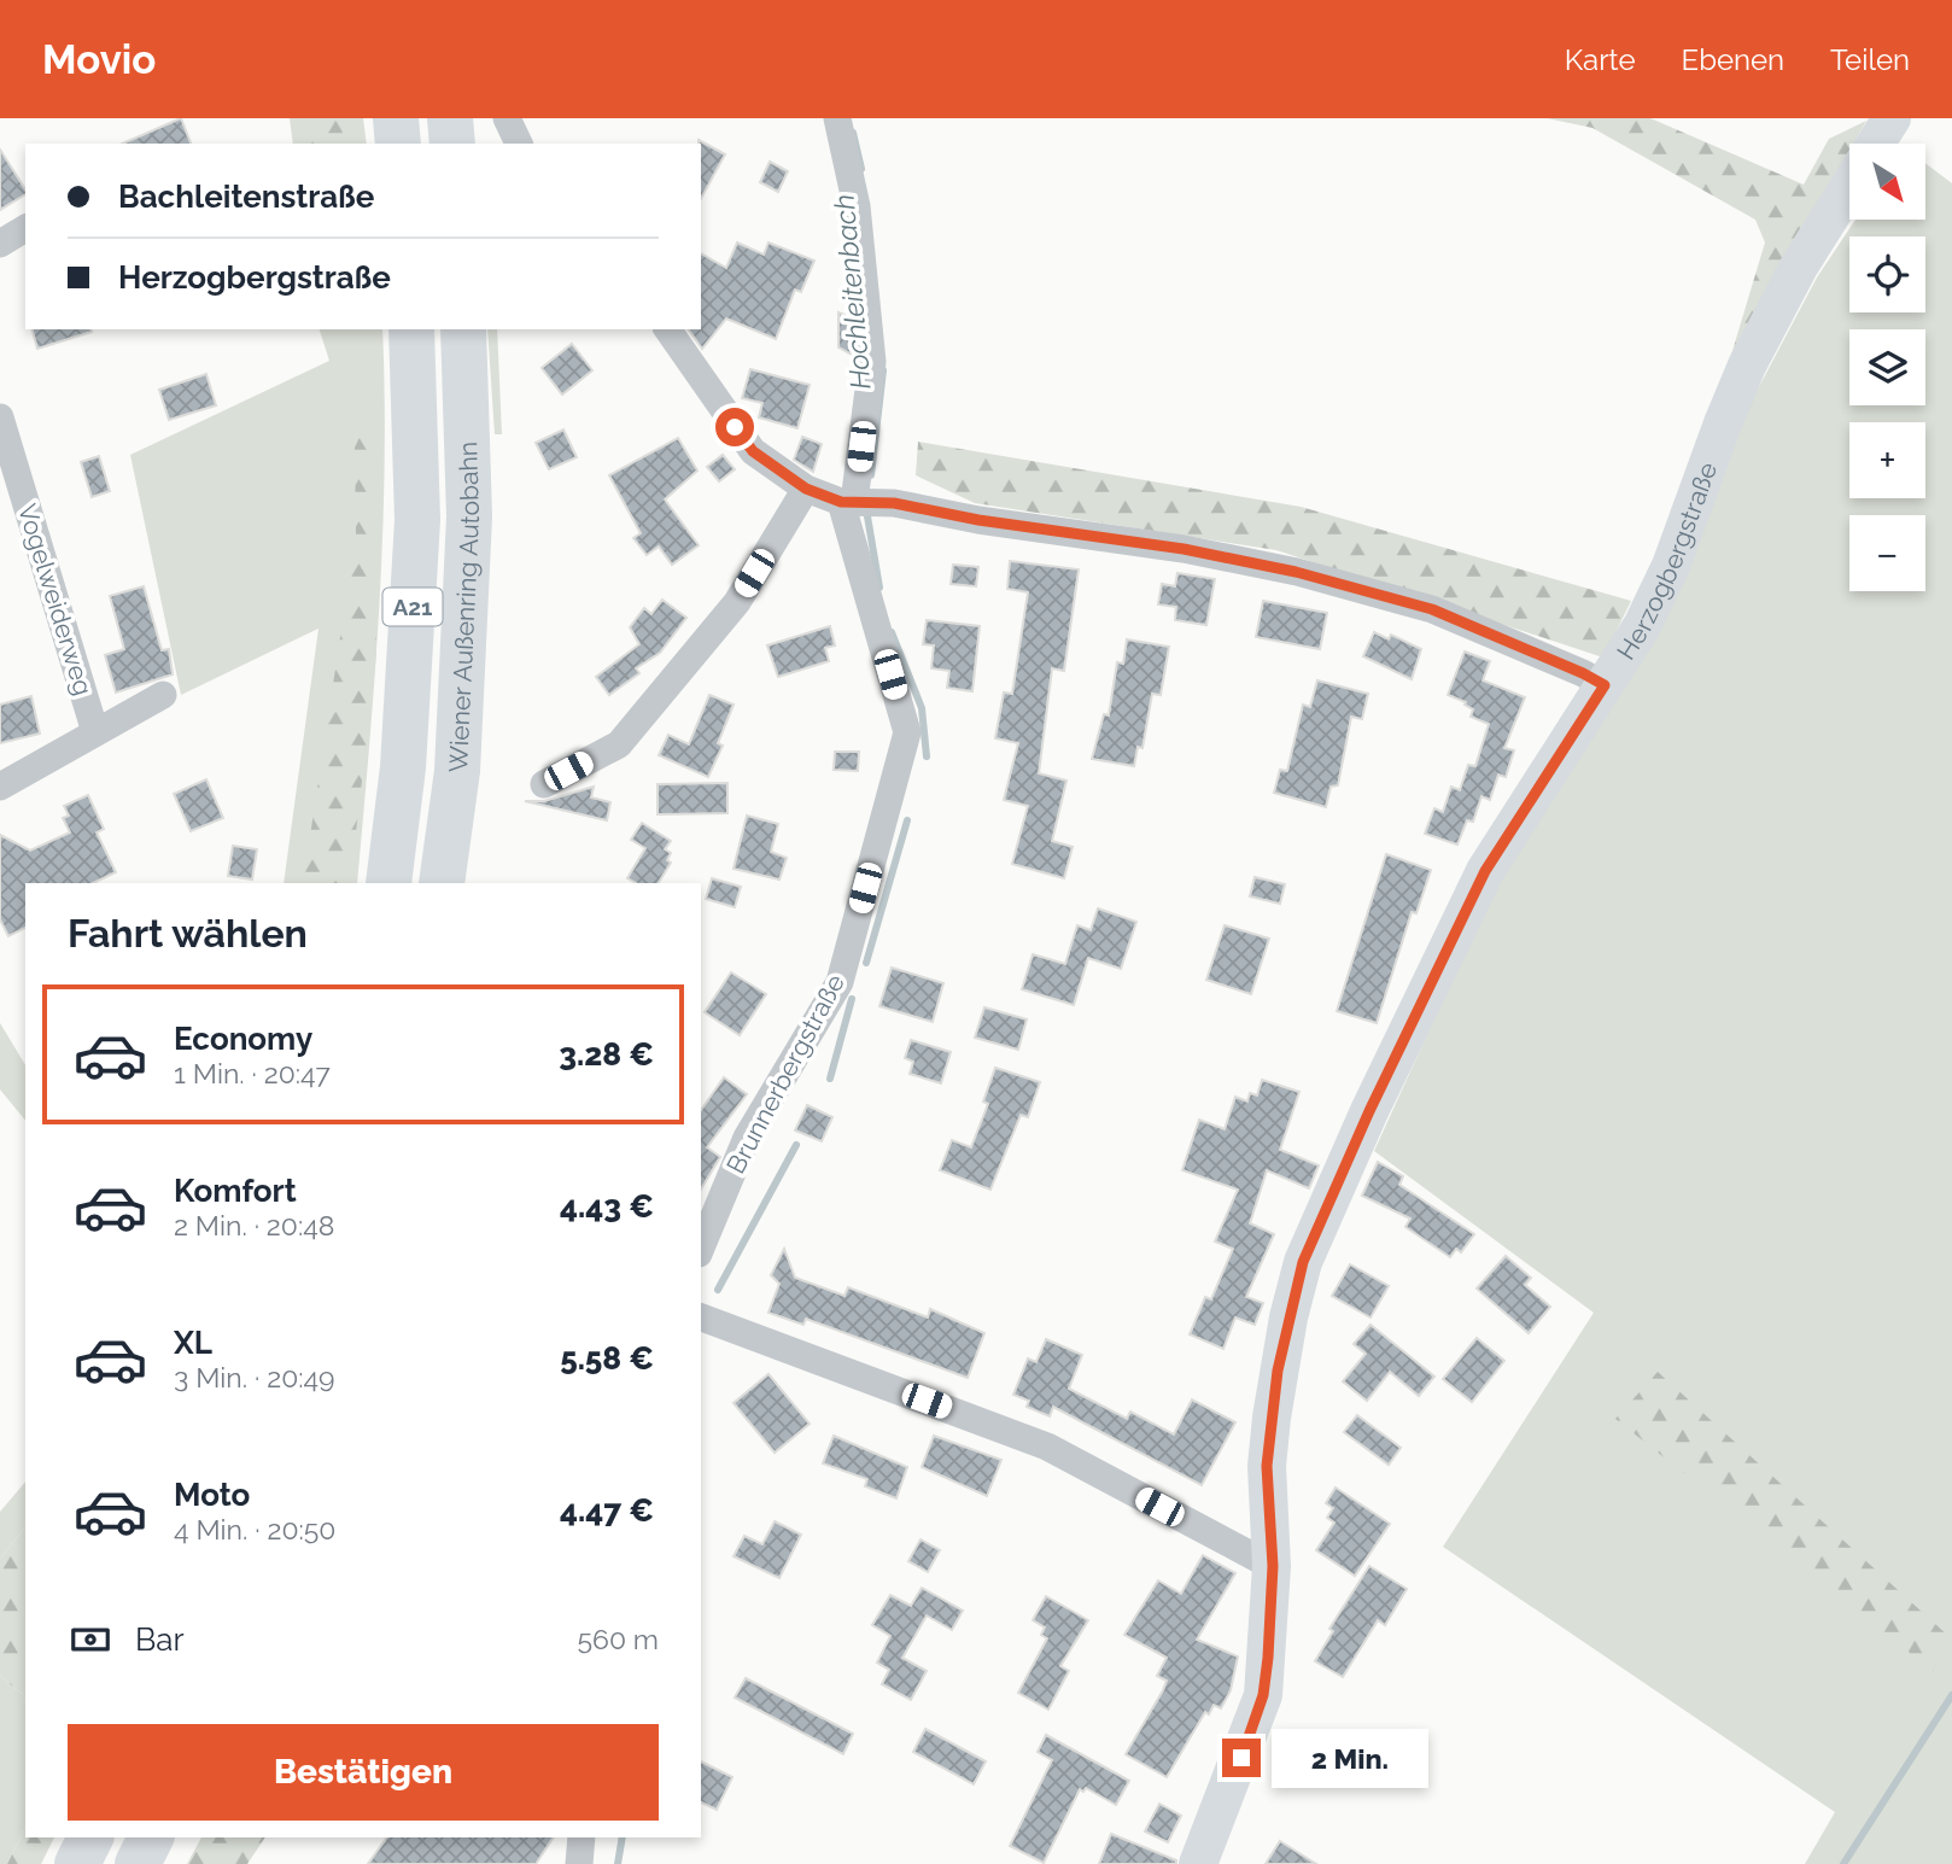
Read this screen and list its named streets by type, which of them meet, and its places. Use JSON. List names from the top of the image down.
{
  "streets": {
    "highway": ["A21", "Wiener Außenring Autobahn"],
    "main road": ["Herzogbergstraße"],
    "street": ["Vogelweiderweg", "Brunnerbergstraße"]
  },
  "water": ["Hochleitenbach"],
  "north": "bottom right",
  "page": {
    "header": "Movio",
    "nav": ["Karte", "Ebenen", "Teilen"],
    "map_buttons": ["+", "−"],
    "banner": ["Bachleitenstraße", "Herzogbergstraße"],
    "heading": "Fahrt wählen",
    "list": [
      {
        "name": "Economy",
        "note": "1 Min. · 20:47",
        "value": "3.28 €"
      },
      {
        "name": "Komfort",
        "note": "2 Min. · 20:48",
        "value": "4.43 €"
      },
      {
        "name": "XL",
        "note": "3 Min. · 20:49",
        "value": "5.58 €"
      },
      {
        "name": "Moto",
        "note": "4 Min. · 20:50",
        "value": "4.47 €"
      }
    ],
    "pay": ["Bar", "560 m"],
    "buttons": "Bestätigen",
    "bubble": "2 Min."
  }
}
